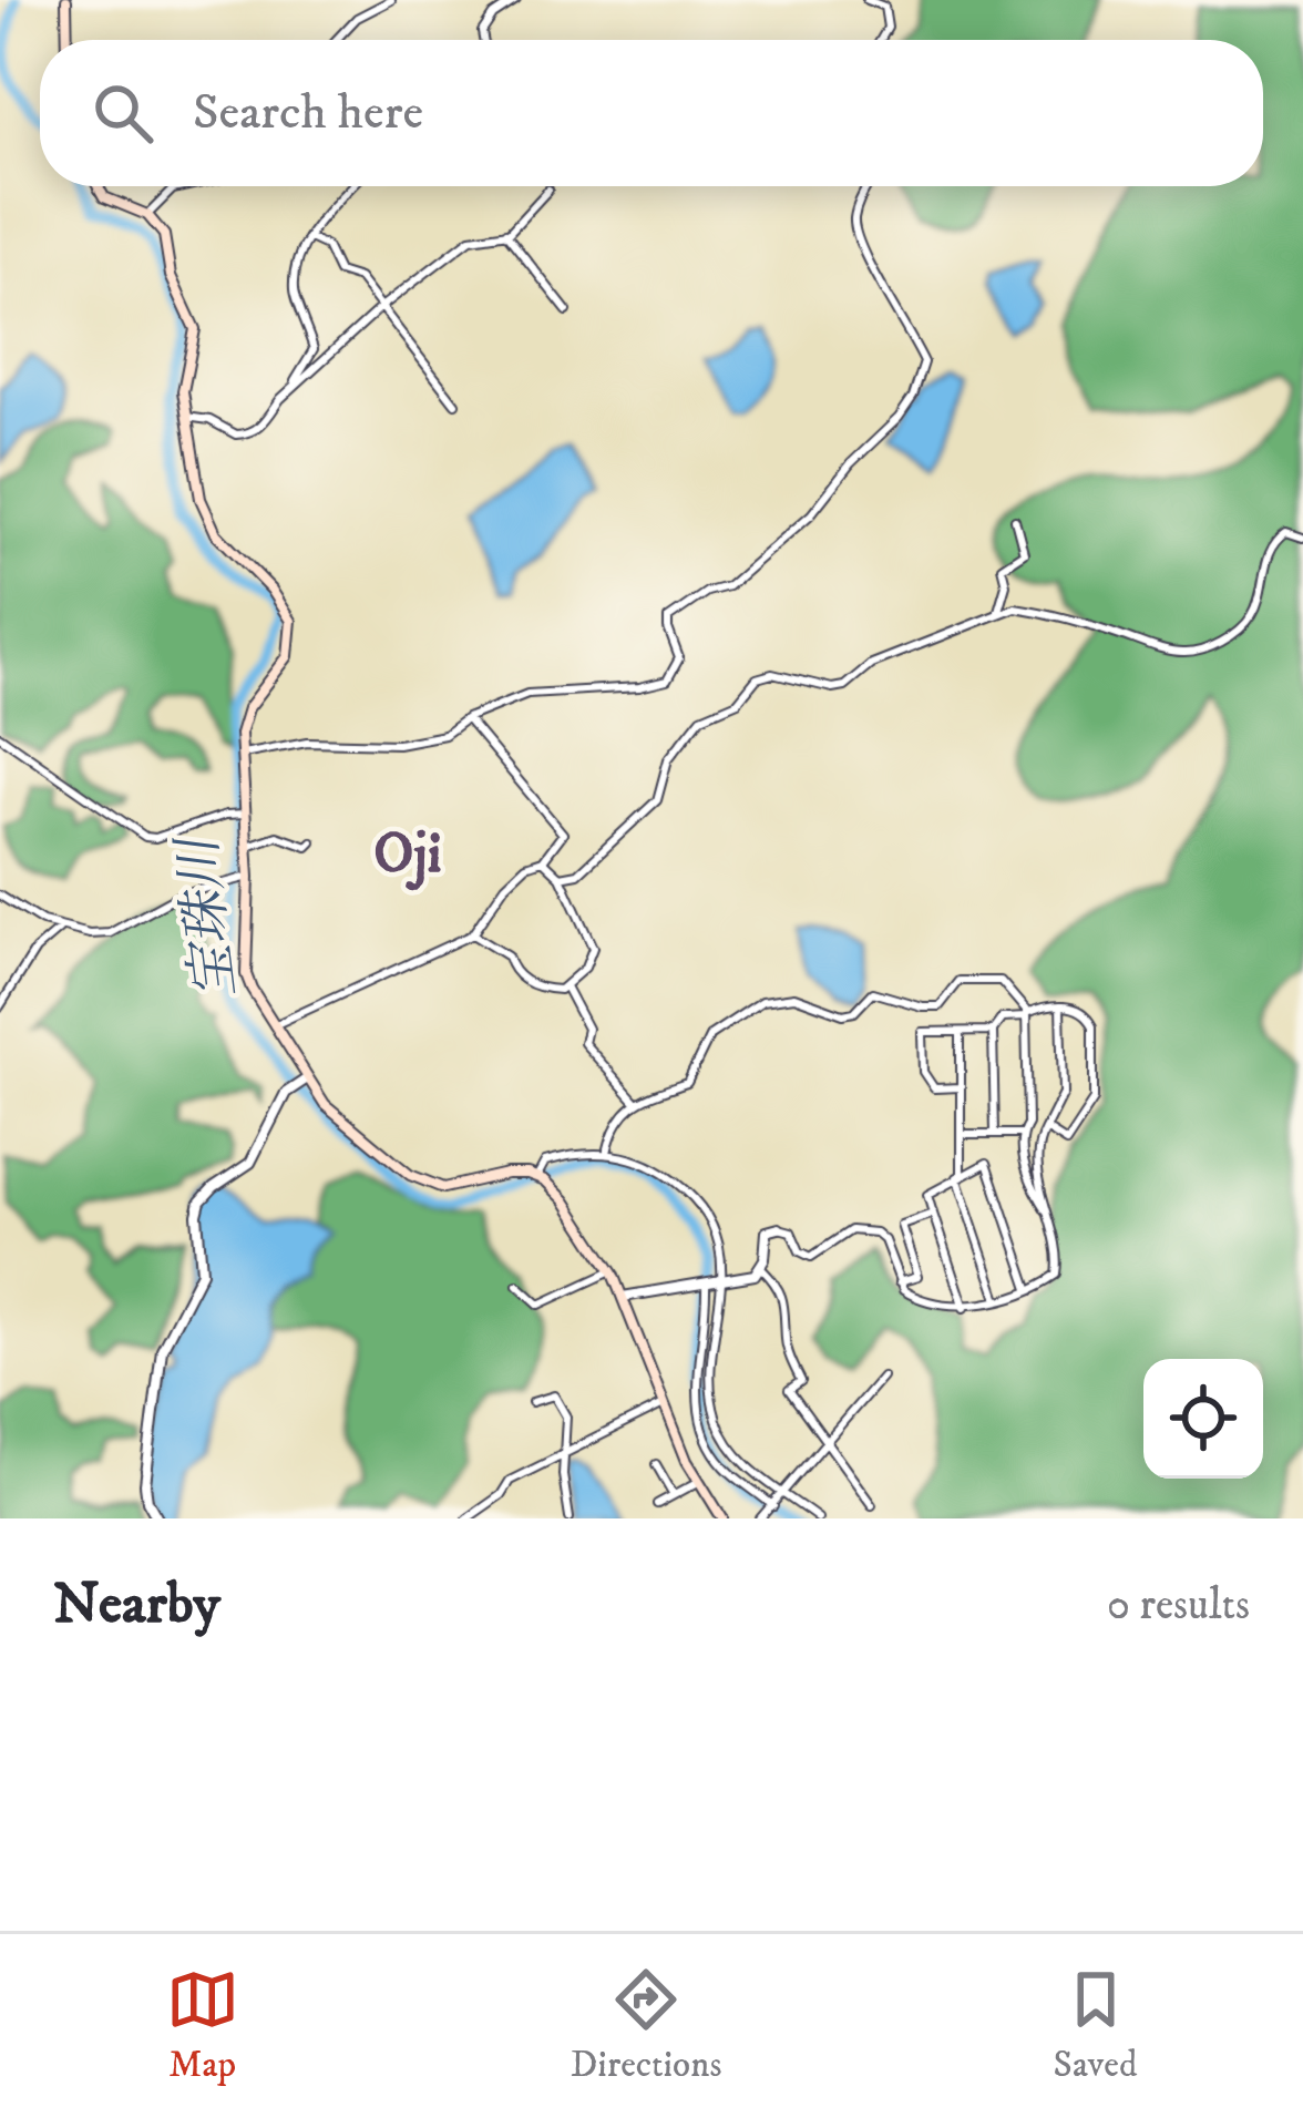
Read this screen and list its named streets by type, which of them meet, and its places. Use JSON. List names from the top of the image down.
{
  "districts": ["Oji"],
  "water": ["宝珠川"],
  "page": {
    "search": "Search here",
    "heading": ["Nearby", "0 results"],
    "nav": ["Map", "Directions", "Saved"]
  }
}
